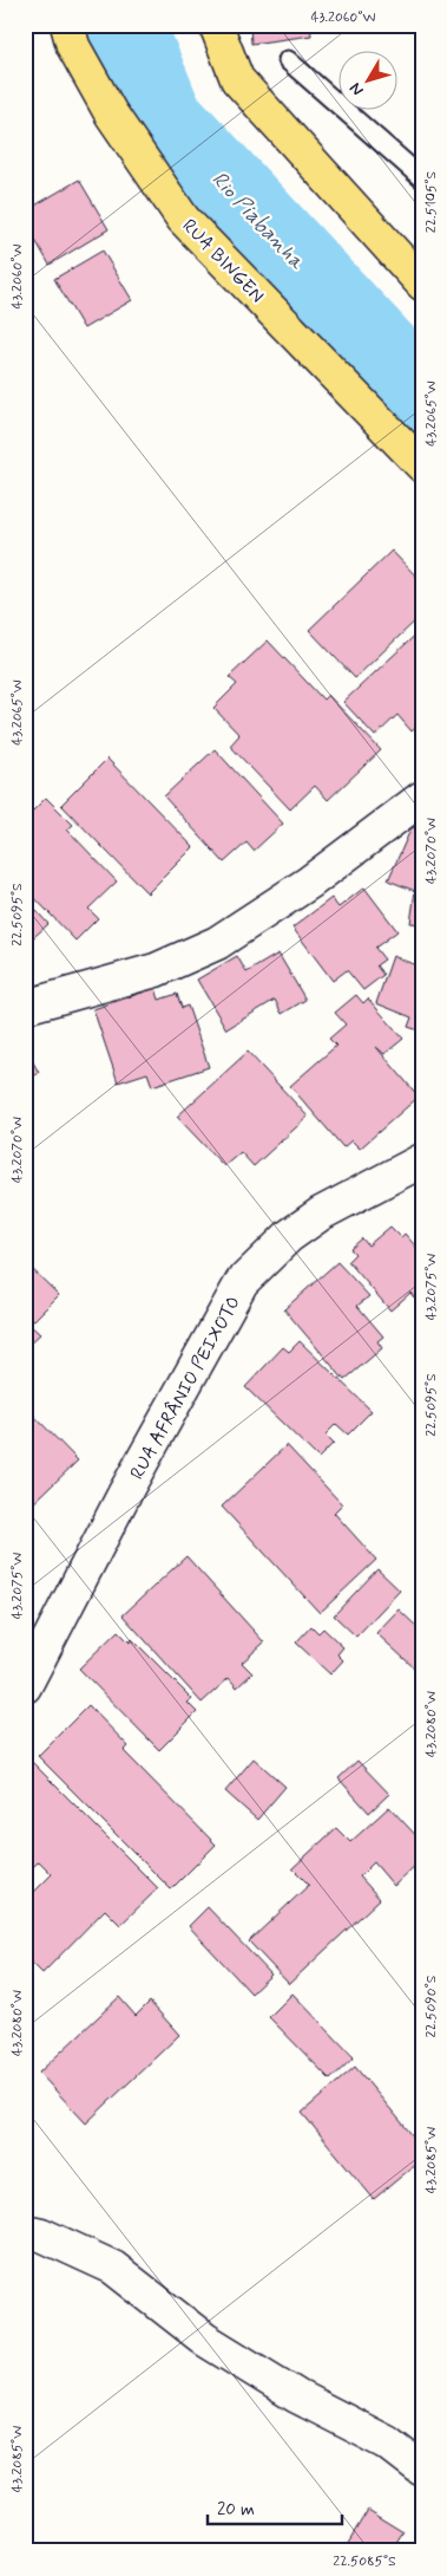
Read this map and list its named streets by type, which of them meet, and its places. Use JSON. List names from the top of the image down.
{
  "streets": {
    "main road": ["RUA BINGEN"],
    "street": ["RUA AFRÂNIO PEIXOTO"]
  },
  "water": ["Rio Piabanha"],
  "scale_bar": "20 m",
  "north": "bottom left",
  "coordinates": [
    "43.2060°W",
    "22.5105°S",
    "43.2065°W",
    "43.2070°W",
    "22.5095°S",
    "43.2075°W",
    "43.2080°W",
    "22.5090°S",
    "43.2085°W",
    "22.5085°S"
  ]
}
